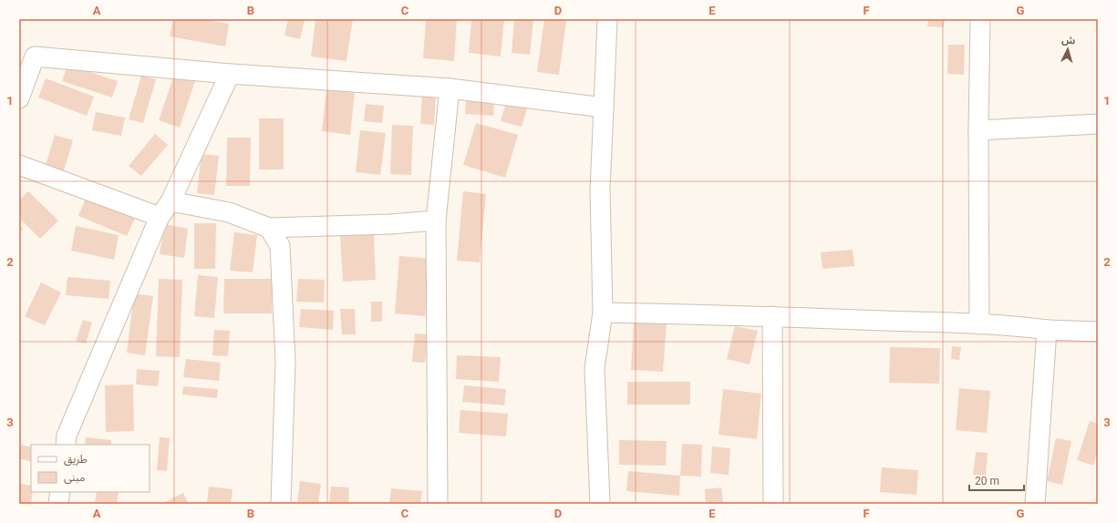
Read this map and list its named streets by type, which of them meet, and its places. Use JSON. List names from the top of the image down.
{
  "legend": ["طريق", "مبنى"],
  "scale_bar": "20 m",
  "north": "top",
  "grid": {
    "columns": [
      "A",
      "B",
      "C",
      "D",
      "E",
      "F",
      "G"
    ],
    "rows": ["1", "2", "3"]
  }
}
